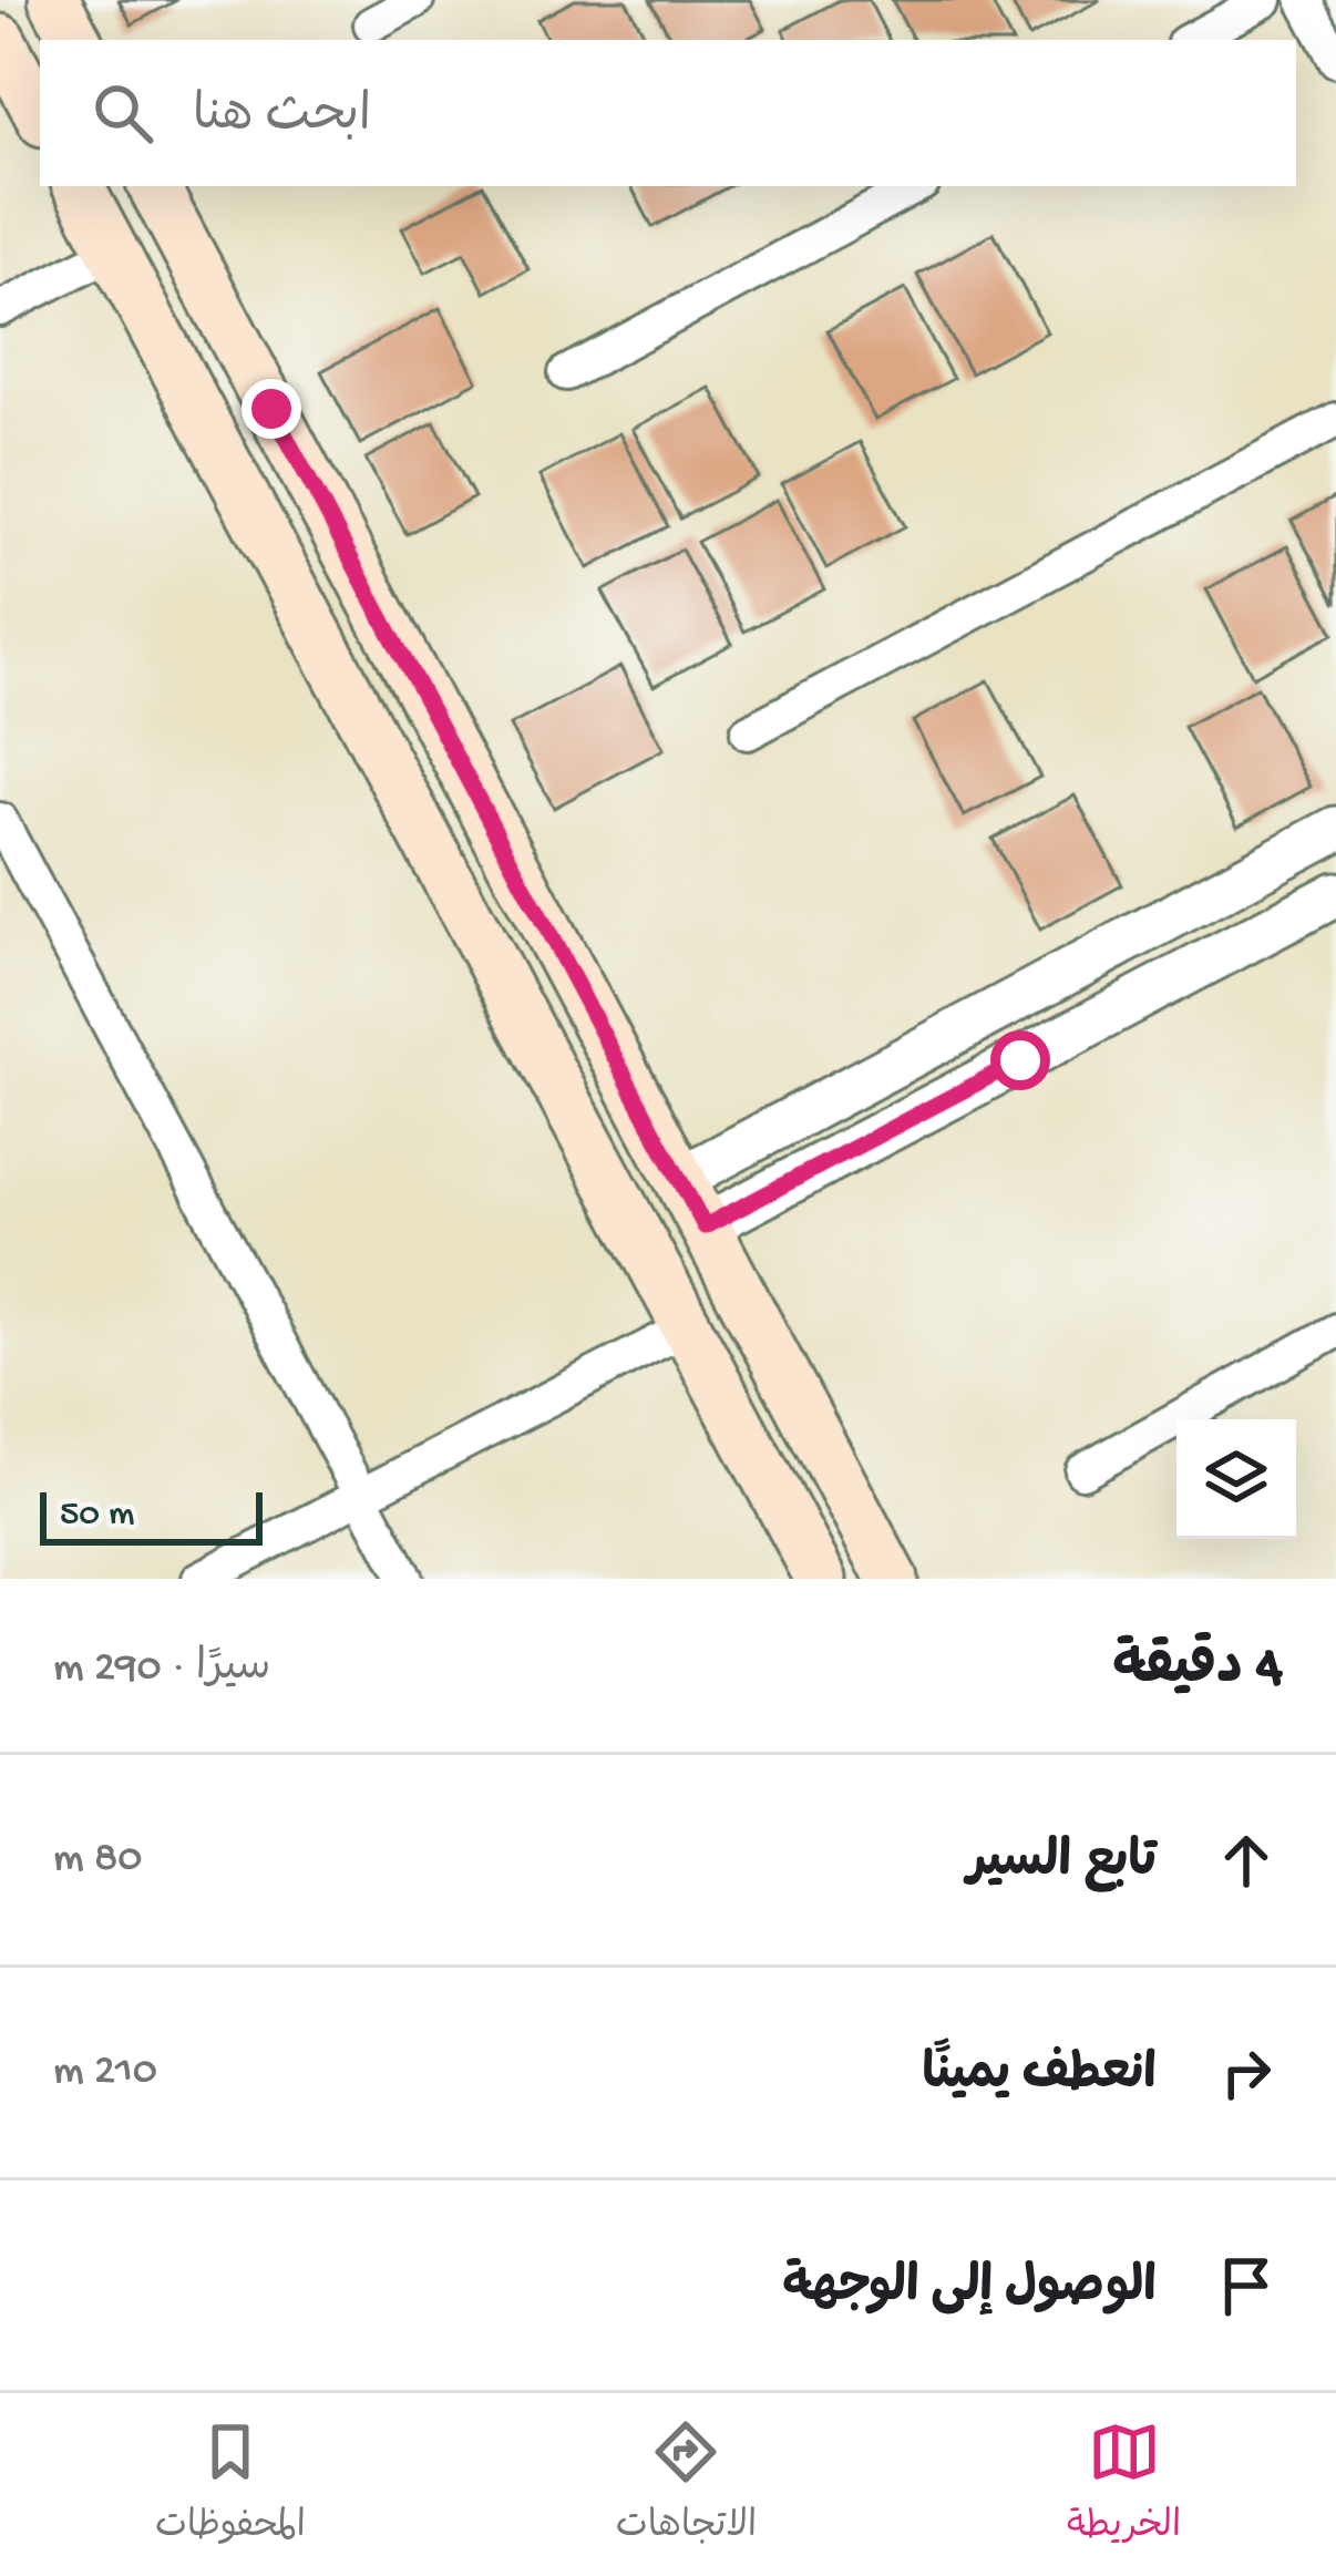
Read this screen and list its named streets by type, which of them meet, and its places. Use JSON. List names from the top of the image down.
{
  "scale_bar": "50 m",
  "page": {
    "search": "ابحث هنا",
    "scale": "50 m",
    "heading": ["4 دقيقة", "سيرًا · 290 m"],
    "list": [
      ["تابع السير", "80 m"],
      ["انعطف يمينًا", "210 m"],
      "الوصول إلى الوجهة"
    ],
    "nav": ["الخريطة", "الاتجاهات", "المحفوظات"]
  }
}
